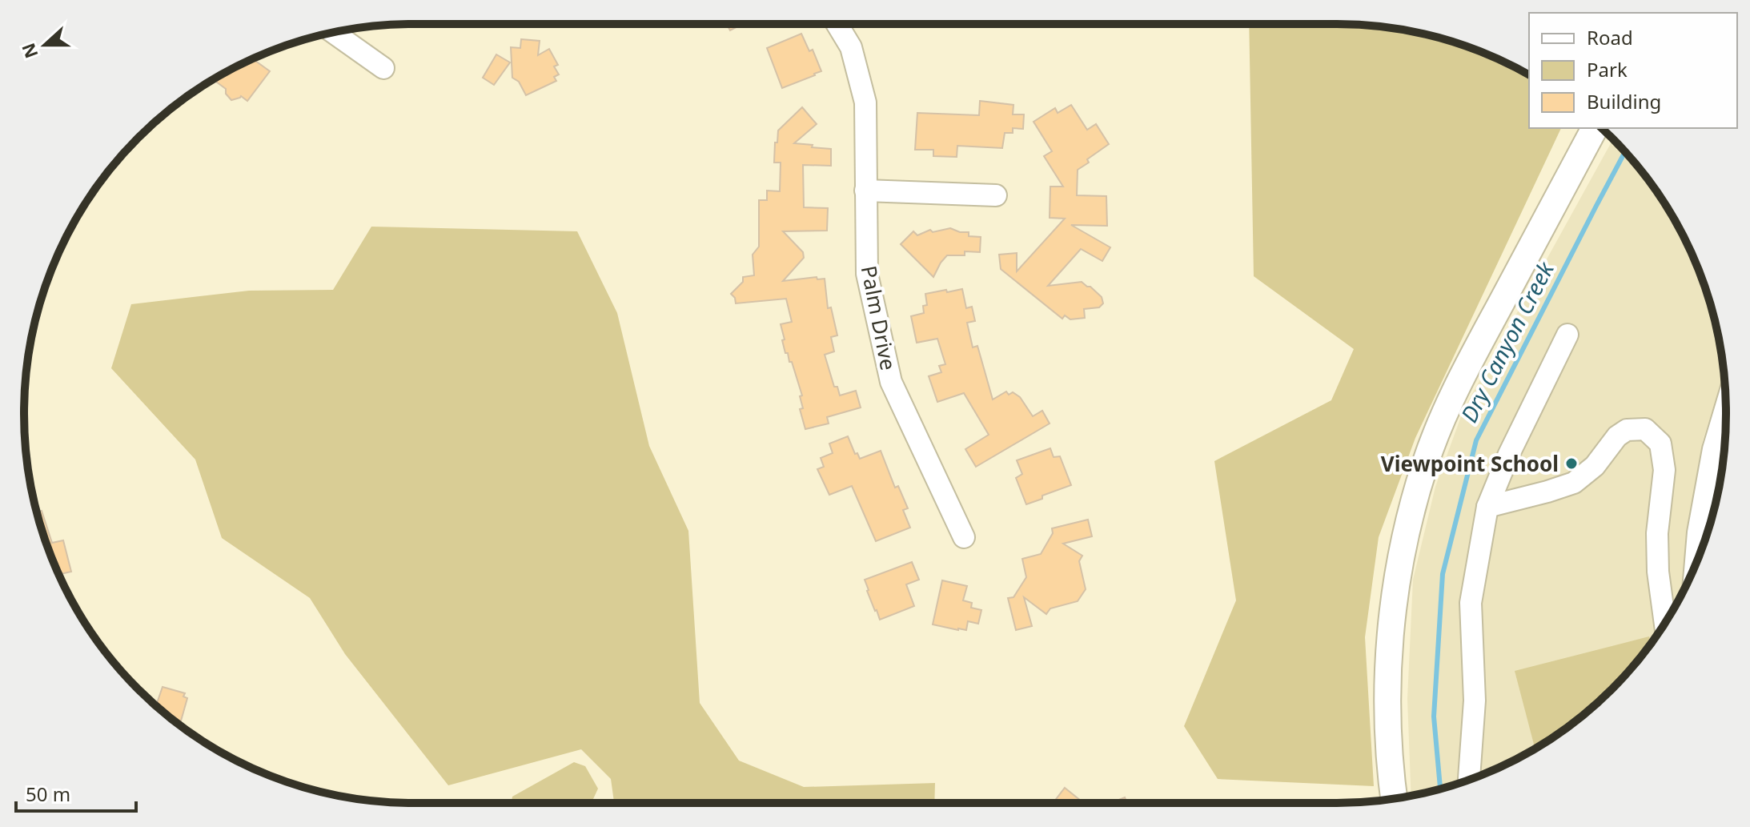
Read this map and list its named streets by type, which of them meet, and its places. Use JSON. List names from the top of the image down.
{
  "streets": {
    "street": ["Palm Drive"]
  },
  "water": ["Dry Canyon Creek"],
  "places": ["Viewpoint School"],
  "legend": ["Road", "Park", "Building"],
  "scale_bar": "50 m",
  "north": "left"
}
